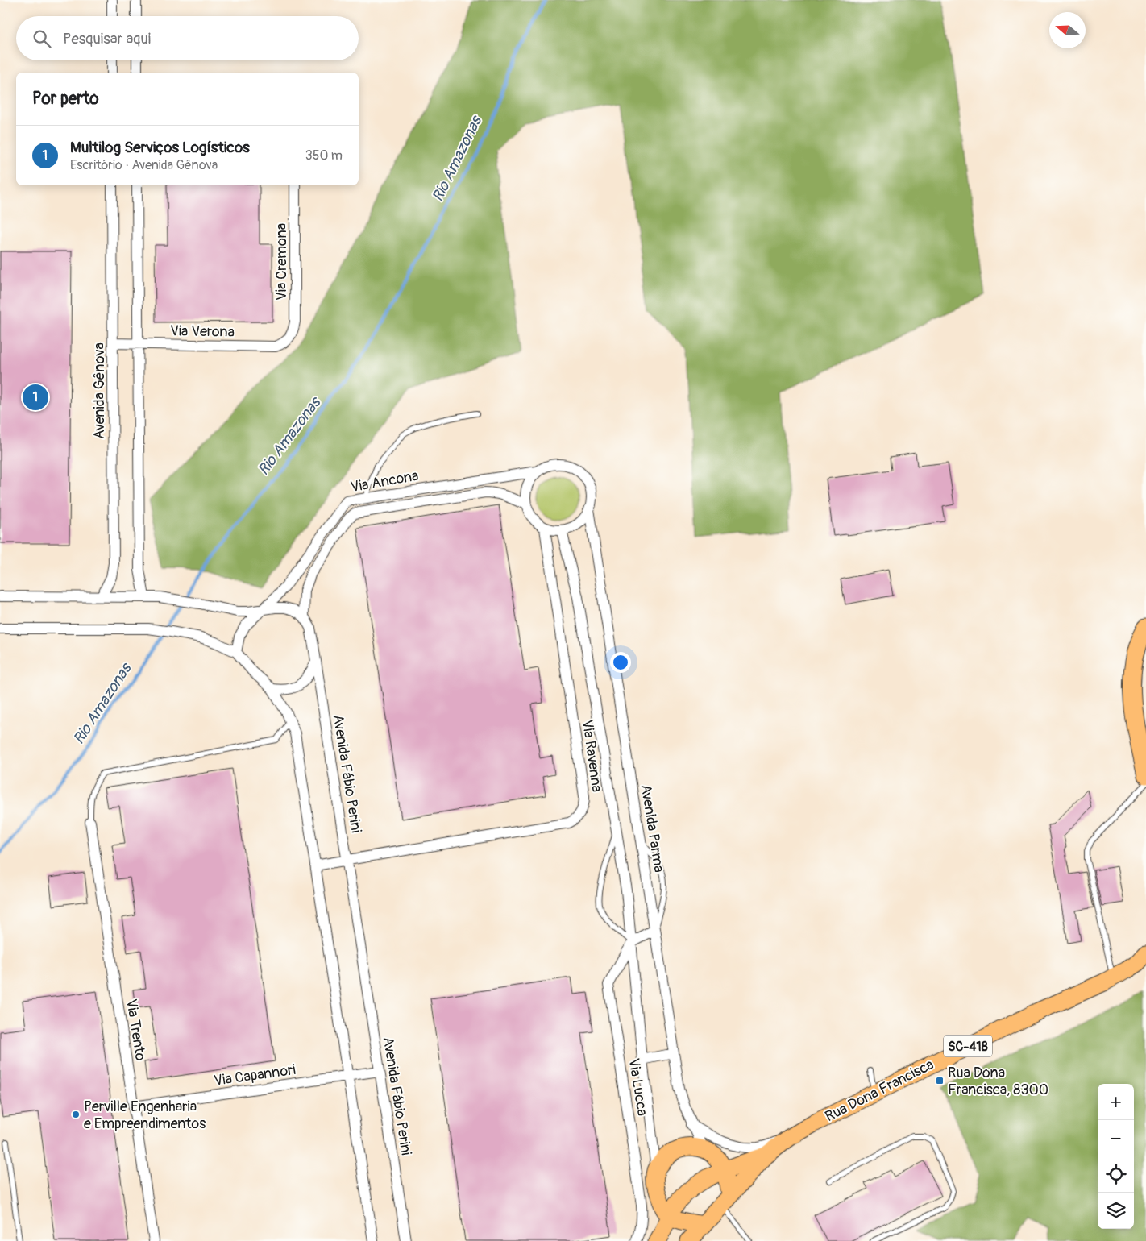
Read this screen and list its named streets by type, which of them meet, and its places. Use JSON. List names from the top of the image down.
{
  "streets": {
    "main road": ["SC-418", "Rua Dona Francisca"],
    "street": [
      "Via Cremona",
      "Via Verona",
      "Avenida Gênova",
      "Via Ancona",
      "Via Ravenna",
      "Avenida Fábio Perini",
      "Avenida Parma",
      "Via Trento",
      "Via Capannori",
      "Via Lucca"
    ]
  },
  "crossings": [
    ["Via Cremona", "Via Verona"],
    ["Via Verona", "Avenida Gênova"],
    ["Via Ancona", "Via Ravenna"],
    ["Via Ancona", "Avenida Fábio Perini"],
    ["Via Ancona", "Avenida Parma"],
    ["Via Ravenna", "Avenida Fábio Perini"],
    ["Via Ravenna", "Avenida Parma"],
    ["Avenida Fábio Perini", "Via Capannori"],
    ["Via Trento", "Via Capannori"]
  ],
  "water": ["Rio Amazonas"],
  "places": {
    "transit": ["Rua Dona Francisca, 8300"],
    "other": ["Perville Engenharia e Empreendimentos"]
  },
  "north": "left",
  "page": {
    "search": "Pesquisar aqui",
    "heading": "Por perto",
    "list": [
      {
        "mark": "1",
        "name": "Multilog Serviços Logísticos",
        "note": "Escritório · Avenida Gênova",
        "value": "350 m"
      }
    ],
    "pins": "1",
    "map_buttons": ["+", "−"]
  }
}
